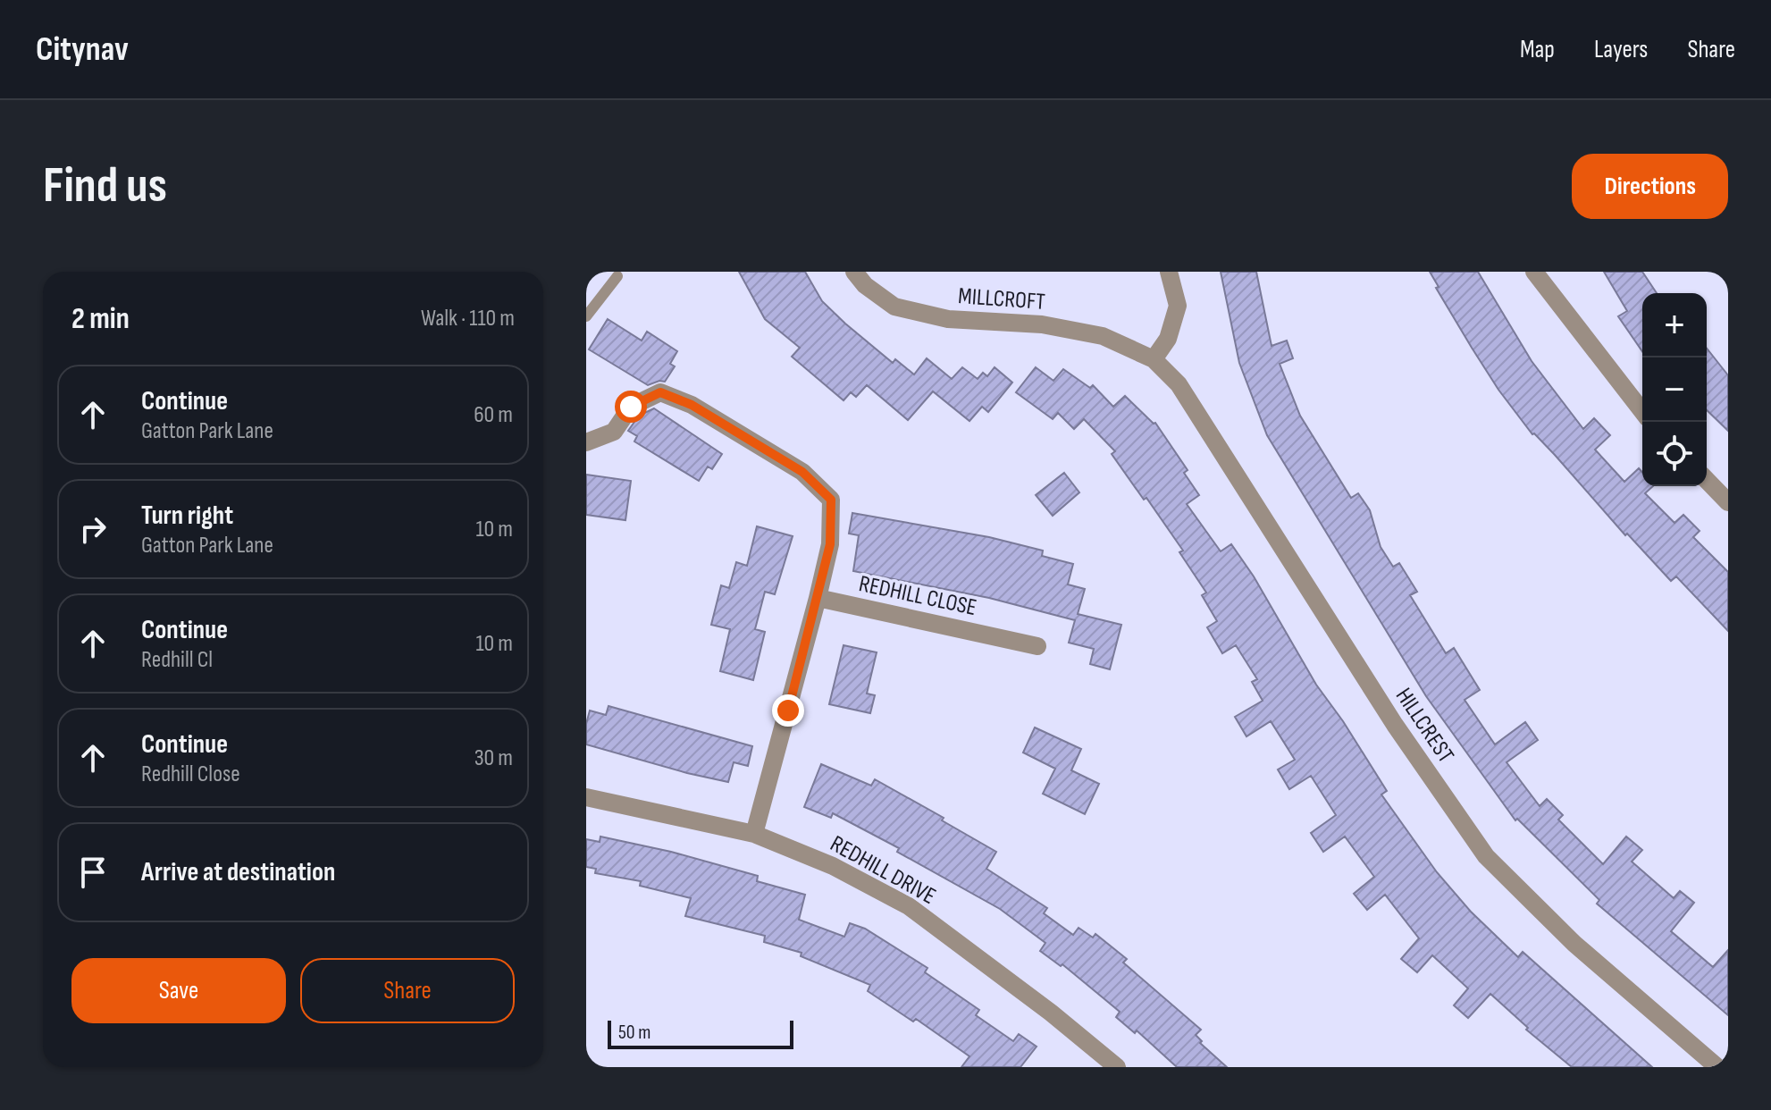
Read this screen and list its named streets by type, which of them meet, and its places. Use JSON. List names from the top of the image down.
{
  "streets": {
    "street": [
      "MILLCROFT",
      "REDHILL CLOSE",
      "HILLCREST",
      "REDHILL DRIVE"
    ]
  },
  "crossings": [
    ["MILLCROFT", "HILLCREST"]
  ],
  "scale_bar": "50 m",
  "page": {
    "header": "Citynav",
    "nav": ["Map", "Layers", "Share"],
    "buttons": [
      "Directions",
      ["Save", "Share"]
    ],
    "title": "Find us",
    "heading": ["2 min", "Walk · 110 m"],
    "map_buttons": ["+", "−"],
    "list": [
      ["Continue", "Gatton Park Lane", "60 m"],
      ["Turn right", "Gatton Park Lane", "10 m"],
      ["Continue", "Redhill Cl", "10 m"],
      ["Continue", "Redhill Close", "30 m"],
      "Arrive at destination"
    ],
    "scale": "50 m"
  }
}
